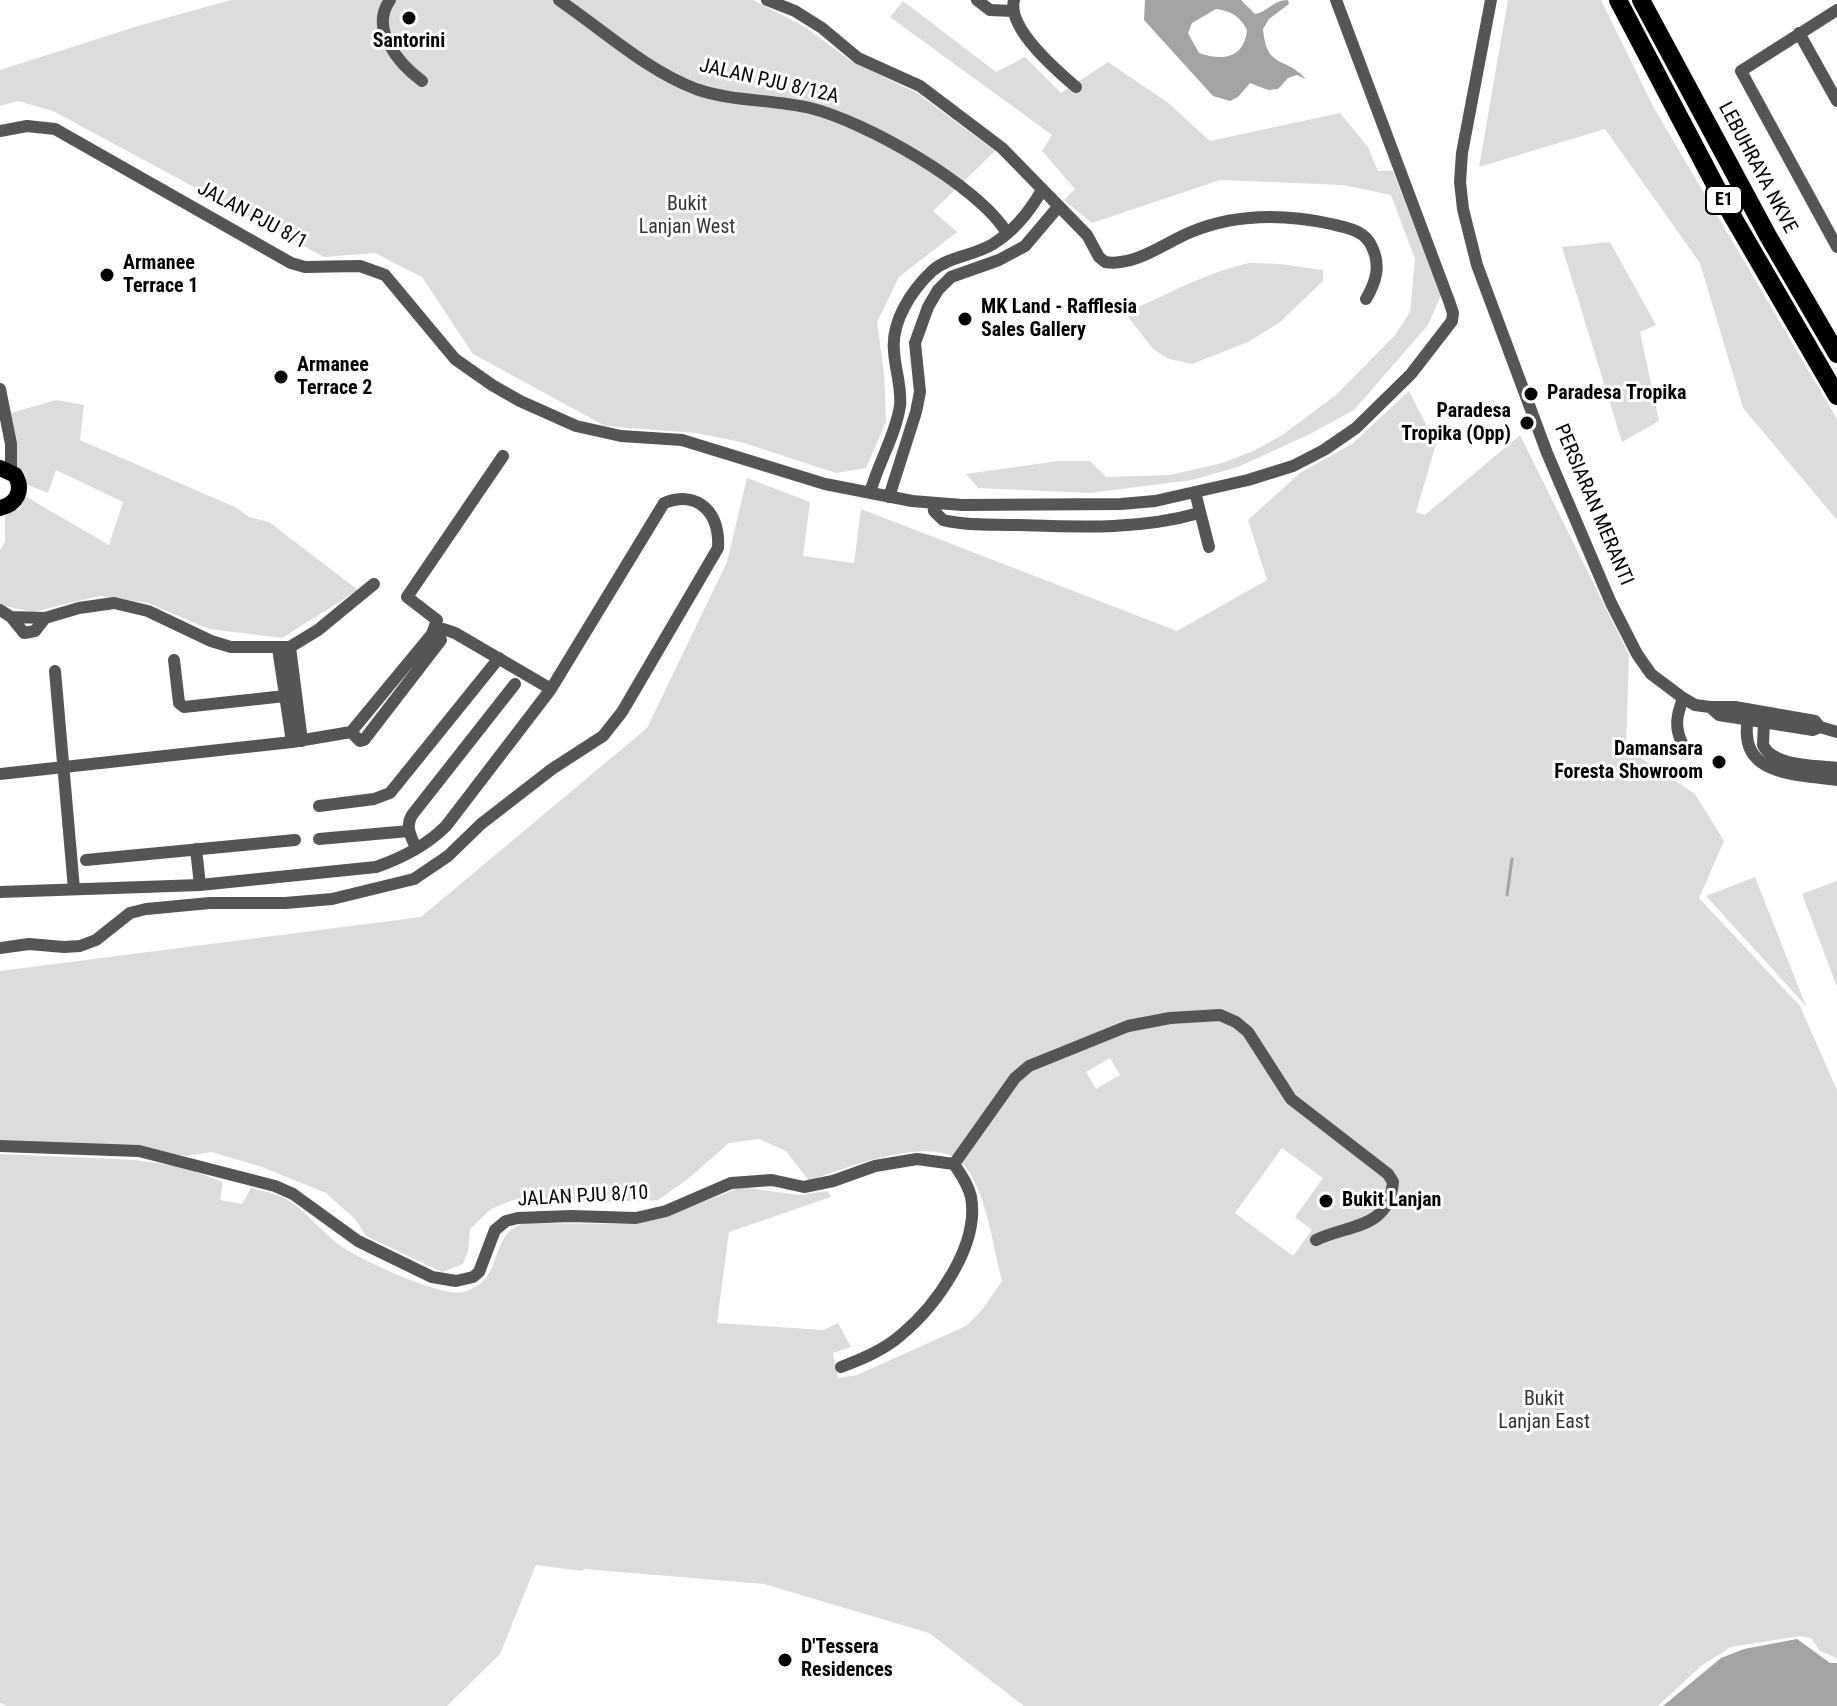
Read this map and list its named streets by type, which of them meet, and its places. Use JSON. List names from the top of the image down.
{
  "streets": {
    "highway": ["LEBUHRAYA NKVE", "E1"],
    "street": [
      "JALAN PJU 8/12A",
      "JALAN PJU 8/1",
      "PERSIARAN MERANTI",
      "JALAN PJU 8/10"
    ]
  },
  "parks": ["Bukit Lanjan West", "Bukit Lanjan East"],
  "places": [
    "Santorini",
    "Armanee Terrace 1",
    "MK Land - Rafflesia Sales Gallery",
    "Armanee Terrace 2",
    "Paradesa Tropika",
    "Paradesa Tropika (Opp)",
    "Damansara Foresta Showroom",
    "Bukit Lanjan",
    "D'Tessera Residences"
  ]
}
